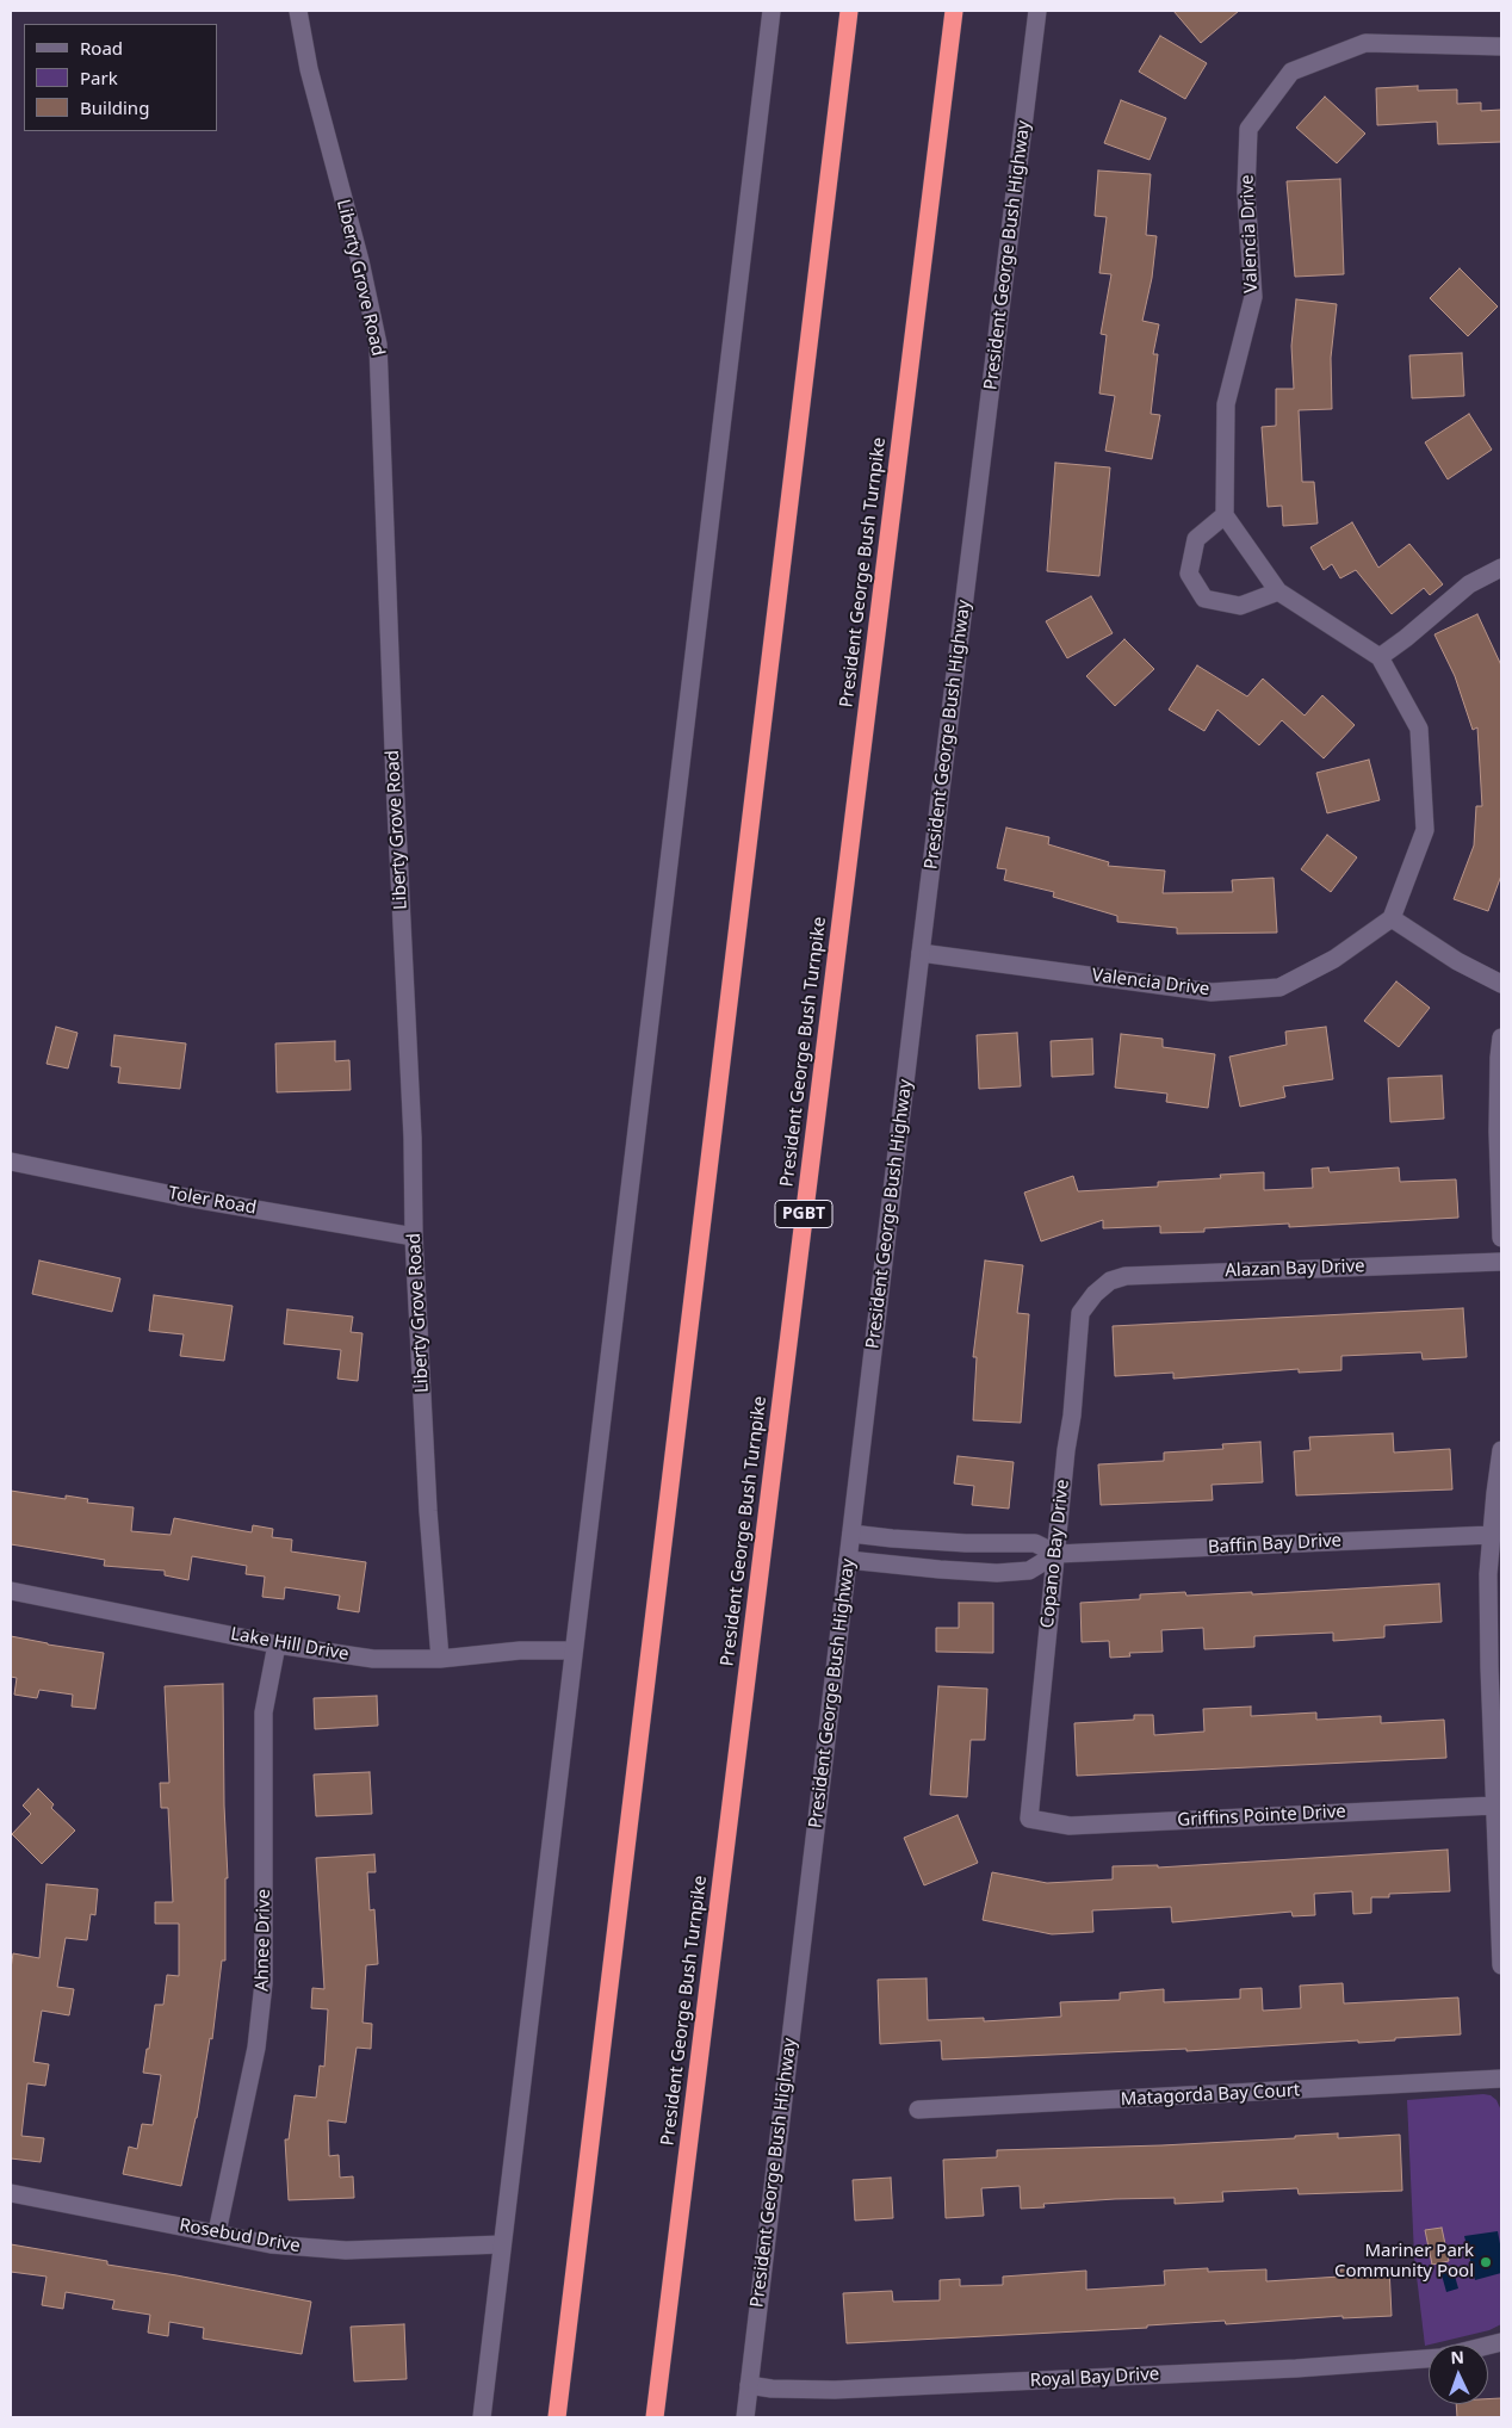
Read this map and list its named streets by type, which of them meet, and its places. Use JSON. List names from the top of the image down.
{
  "streets": {
    "highway": ["President George Bush Turnpike", "PGBT"],
    "street": [
      "Valencia Drive",
      "President George Bush Highway",
      "Liberty Grove Road",
      "Toler Road",
      "Alazan Bay Drive",
      "Baffin Bay Drive",
      "Copano Bay Drive",
      "Lake Hill Drive",
      "Griffins Pointe Drive",
      "Ahnee Drive",
      "Matagorda Bay Court",
      "Rosebud Drive",
      "Royal Bay Drive"
    ]
  },
  "crossings": [
    ["Valencia Drive", "President George Bush Highway"],
    ["President George Bush Highway", "Baffin Bay Drive"],
    ["President George Bush Highway", "Royal Bay Drive"],
    ["Liberty Grove Road", "Toler Road"],
    ["Liberty Grove Road", "Lake Hill Drive"],
    ["Alazan Bay Drive", "Copano Bay Drive"],
    ["Baffin Bay Drive", "Copano Bay Drive"],
    ["Copano Bay Drive", "Griffins Pointe Drive"],
    ["Lake Hill Drive", "Ahnee Drive"],
    ["Ahnee Drive", "Rosebud Drive"]
  ],
  "places": ["Mariner Park Community Pool"],
  "legend": ["Road", "Park", "Building"],
  "north": "top"
}
